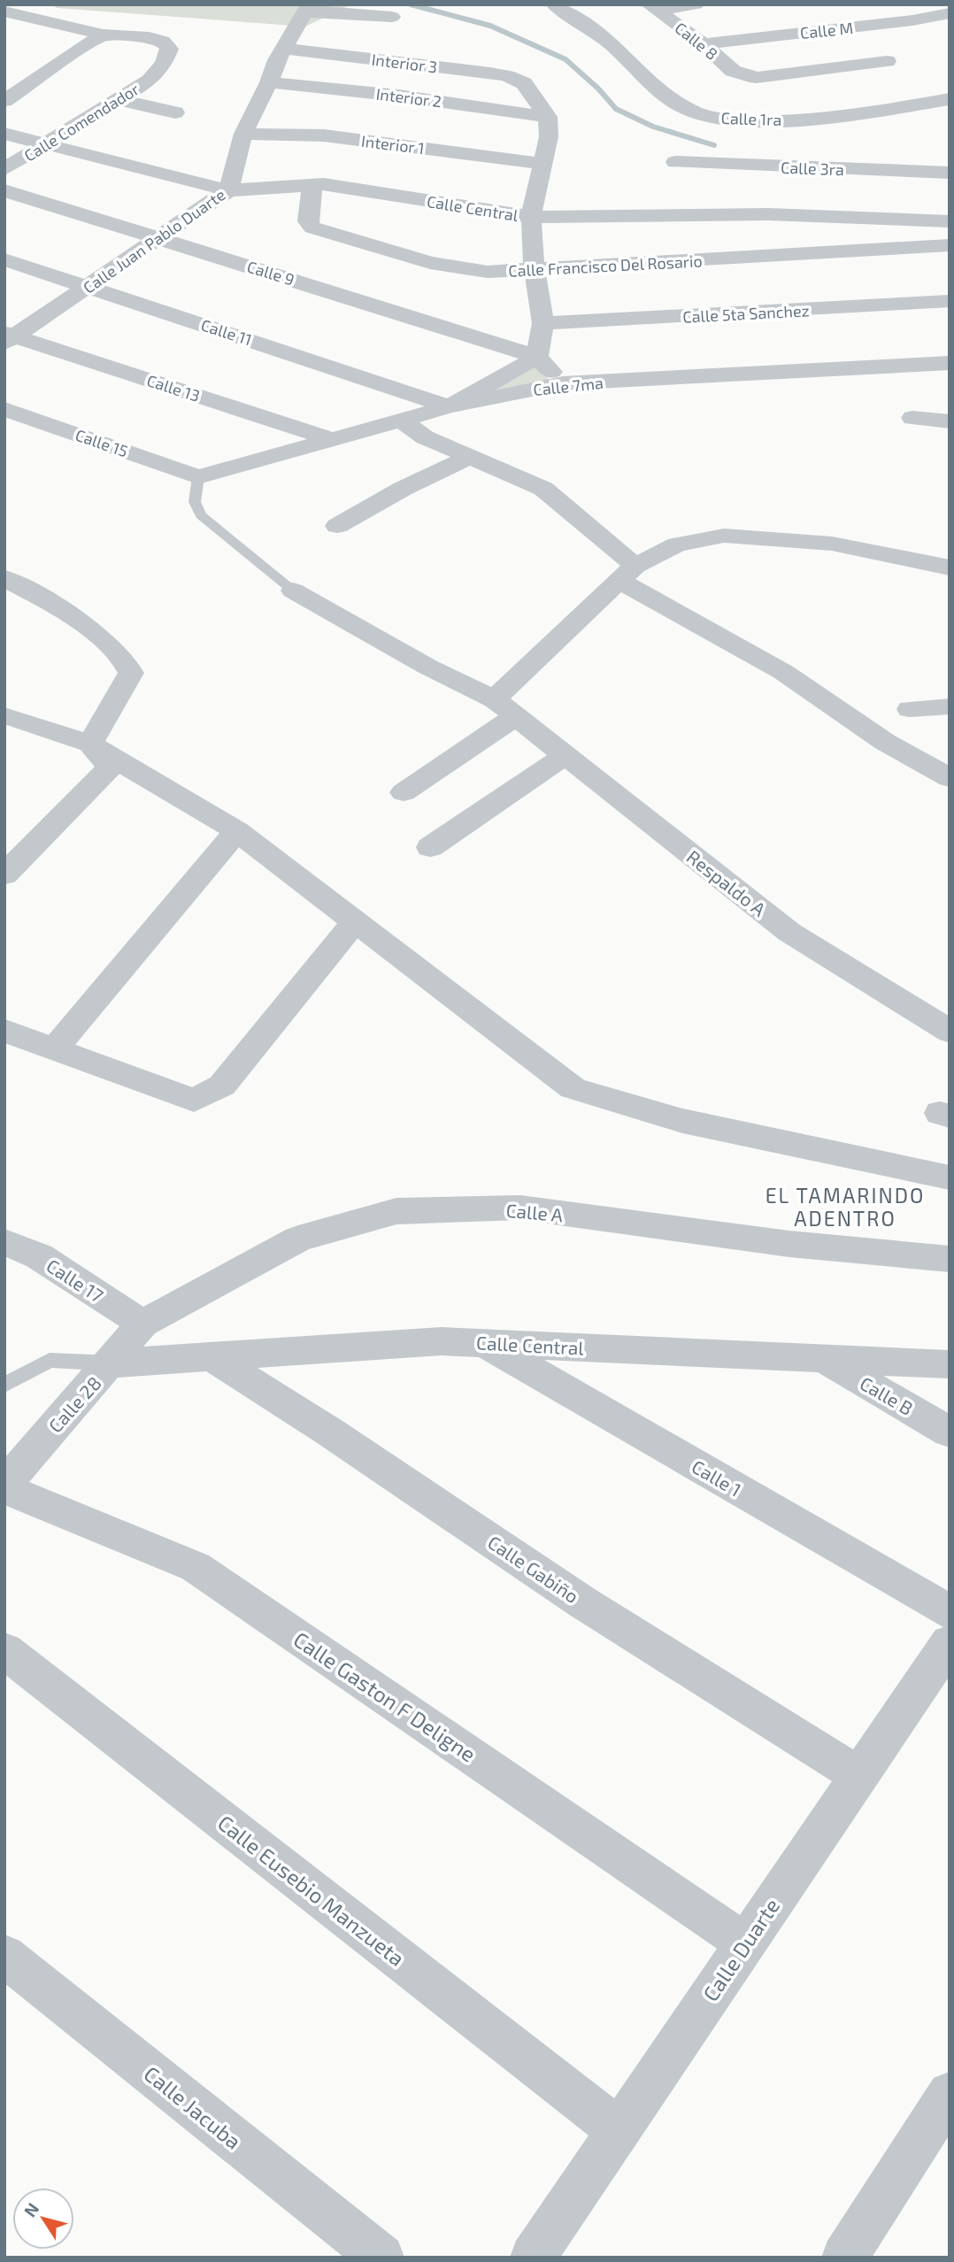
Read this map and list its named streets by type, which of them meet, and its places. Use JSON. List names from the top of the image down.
{
  "streets": {
    "street": [
      "Calle M",
      "Calle 8",
      "Interior 3",
      "Interior 2",
      "Calle 1ra",
      "Calle Comendador",
      "Interior 1",
      "Calle 3ra",
      "Calle Central",
      "Calle Juan Pablo Duarte",
      "Calle Francisco Del Rosario",
      "Calle 9",
      "Calle 5ta Sanchez",
      "Calle 11",
      "Calle 7ma",
      "Calle 13",
      "Calle 15",
      "Respaldo A",
      "Calle A",
      "Calle 17",
      "Calle B",
      "Calle 28",
      "Calle 1",
      "Calle Gabiño",
      "Calle Gaston F Deligne",
      "Calle Eusebio Manzueta",
      "Calle Duarte",
      "Calle Jacuba"
    ]
  },
  "crossings": [
    ["Calle M", "Calle 8"],
    ["Interior 3", "Interior 2"],
    ["Interior 3", "Calle Juan Pablo Duarte"],
    ["Interior 2", "Calle Juan Pablo Duarte"],
    ["Calle Comendador", "Calle Central"],
    ["Interior 1", "Calle Juan Pablo Duarte"],
    ["Calle Central", "Calle Juan Pablo Duarte"],
    ["Calle Central", "Calle Francisco Del Rosario"],
    ["Calle Central", "Calle B"],
    ["Calle Central", "Calle 28"],
    ["Calle Central", "Calle 1"],
    ["Calle Central", "Calle Gabiño"],
    ["Calle Juan Pablo Duarte", "Calle 9"],
    ["Calle Juan Pablo Duarte", "Calle 11"],
    ["Calle Juan Pablo Duarte", "Calle 13"],
    ["Calle 11", "Calle 7ma"],
    ["Calle 7ma", "Calle 13"],
    ["Calle 7ma", "Calle 15"],
    ["Calle A", "Calle 17"],
    ["Calle A", "Calle 28"],
    ["Calle 17", "Calle 28"],
    ["Calle 28", "Calle Gaston F Deligne"],
    ["Calle Gabiño", "Calle Duarte"],
    ["Calle Gaston F Deligne", "Calle Duarte"],
    ["Calle Eusebio Manzueta", "Calle Duarte"]
  ],
  "districts": ["EL TAMARINDO ADENTRO"],
  "north": "top left"
}
